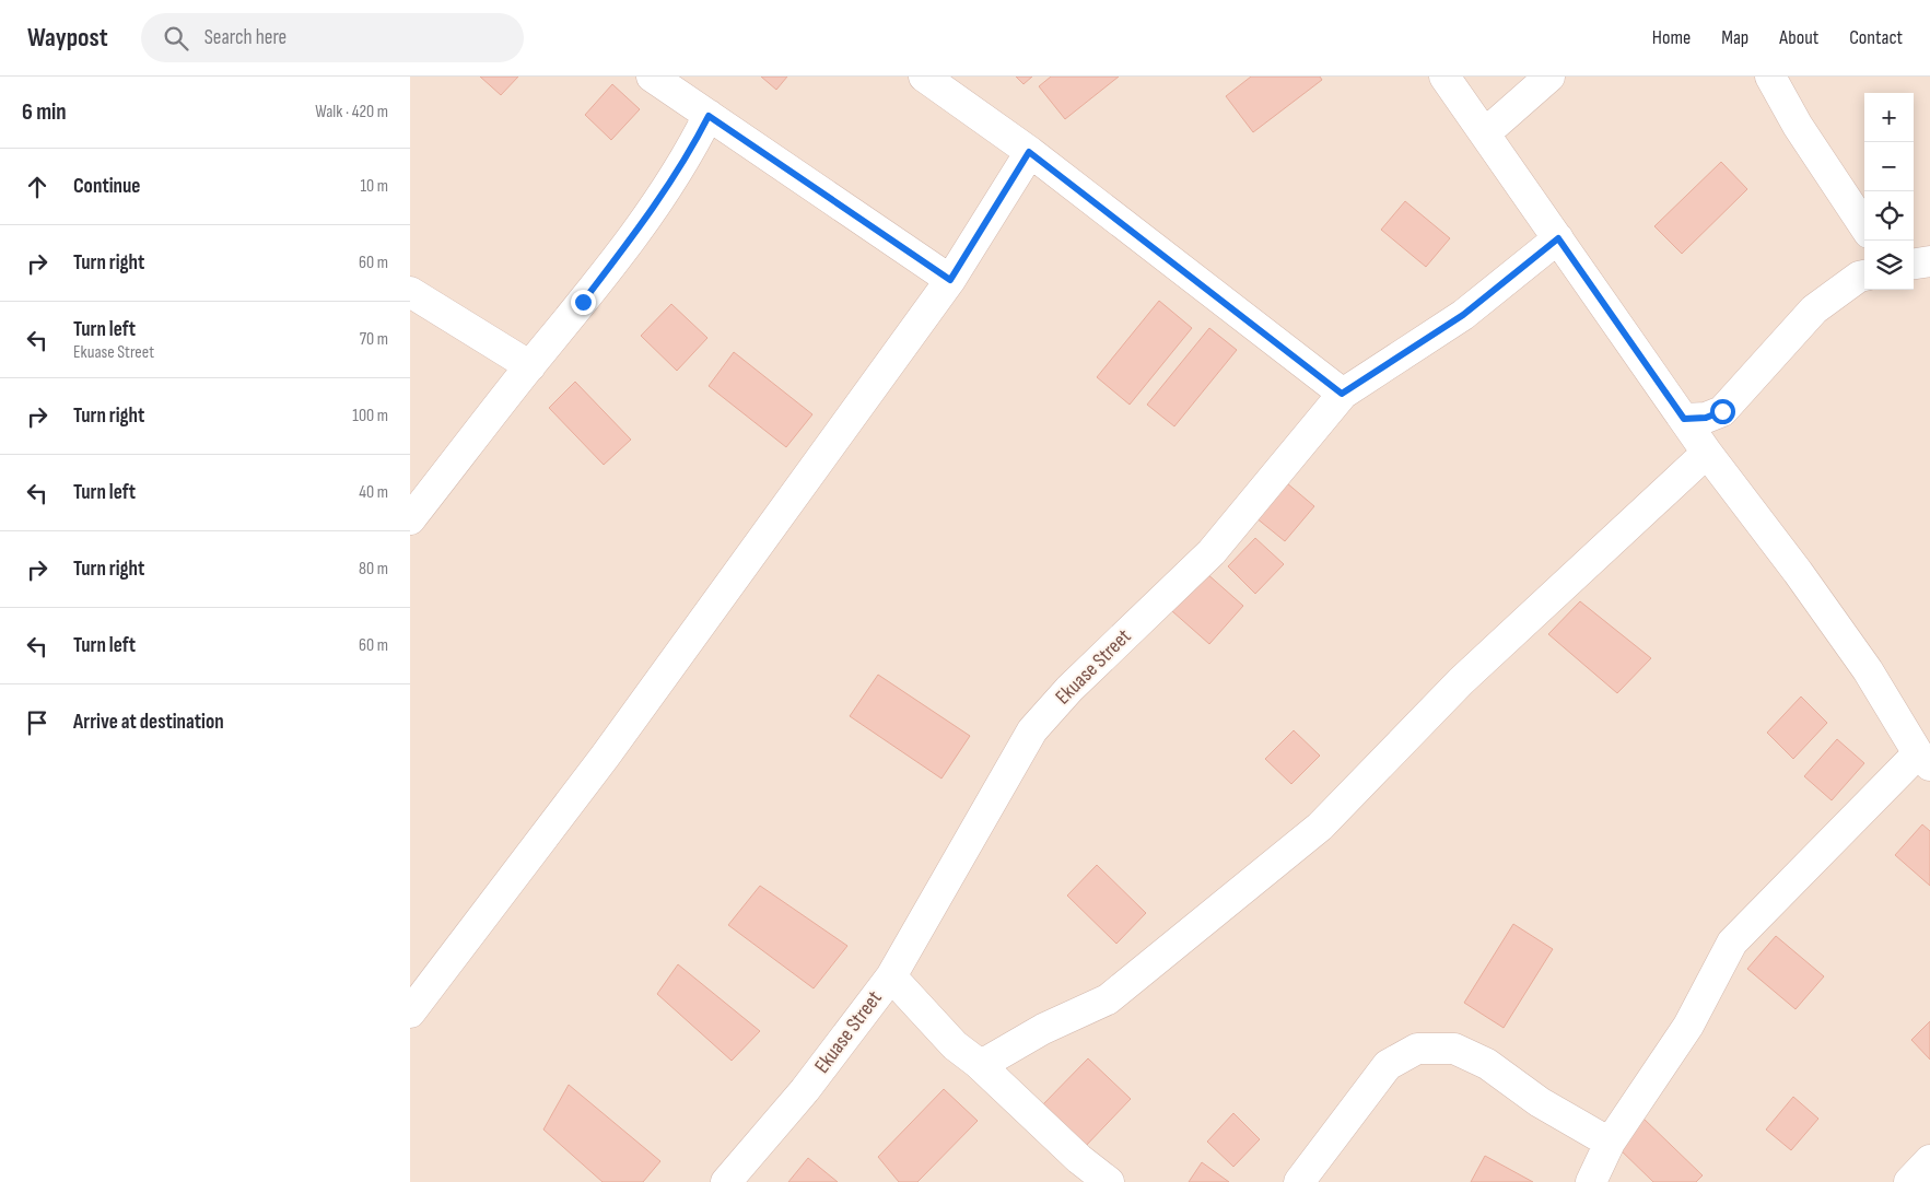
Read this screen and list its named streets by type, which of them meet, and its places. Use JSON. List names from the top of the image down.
{
  "streets": {
    "street": ["Ekuase Street"]
  },
  "page": {
    "header": "Waypost",
    "search": "Search here",
    "nav": [
      "Home",
      "Map",
      "About",
      "Contact"
    ],
    "heading": ["6 min", "Walk · 420 m"],
    "map_buttons": ["+", "−"],
    "list": [
      ["Continue", "10 m"],
      ["Turn right", "60 m"],
      ["Turn left", "Ekuase Street", "70 m"],
      ["Turn right", "100 m"],
      ["Turn left", "40 m"],
      ["Turn right", "80 m"],
      ["Turn left", "60 m"],
      "Arrive at destination"
    ]
  }
}
